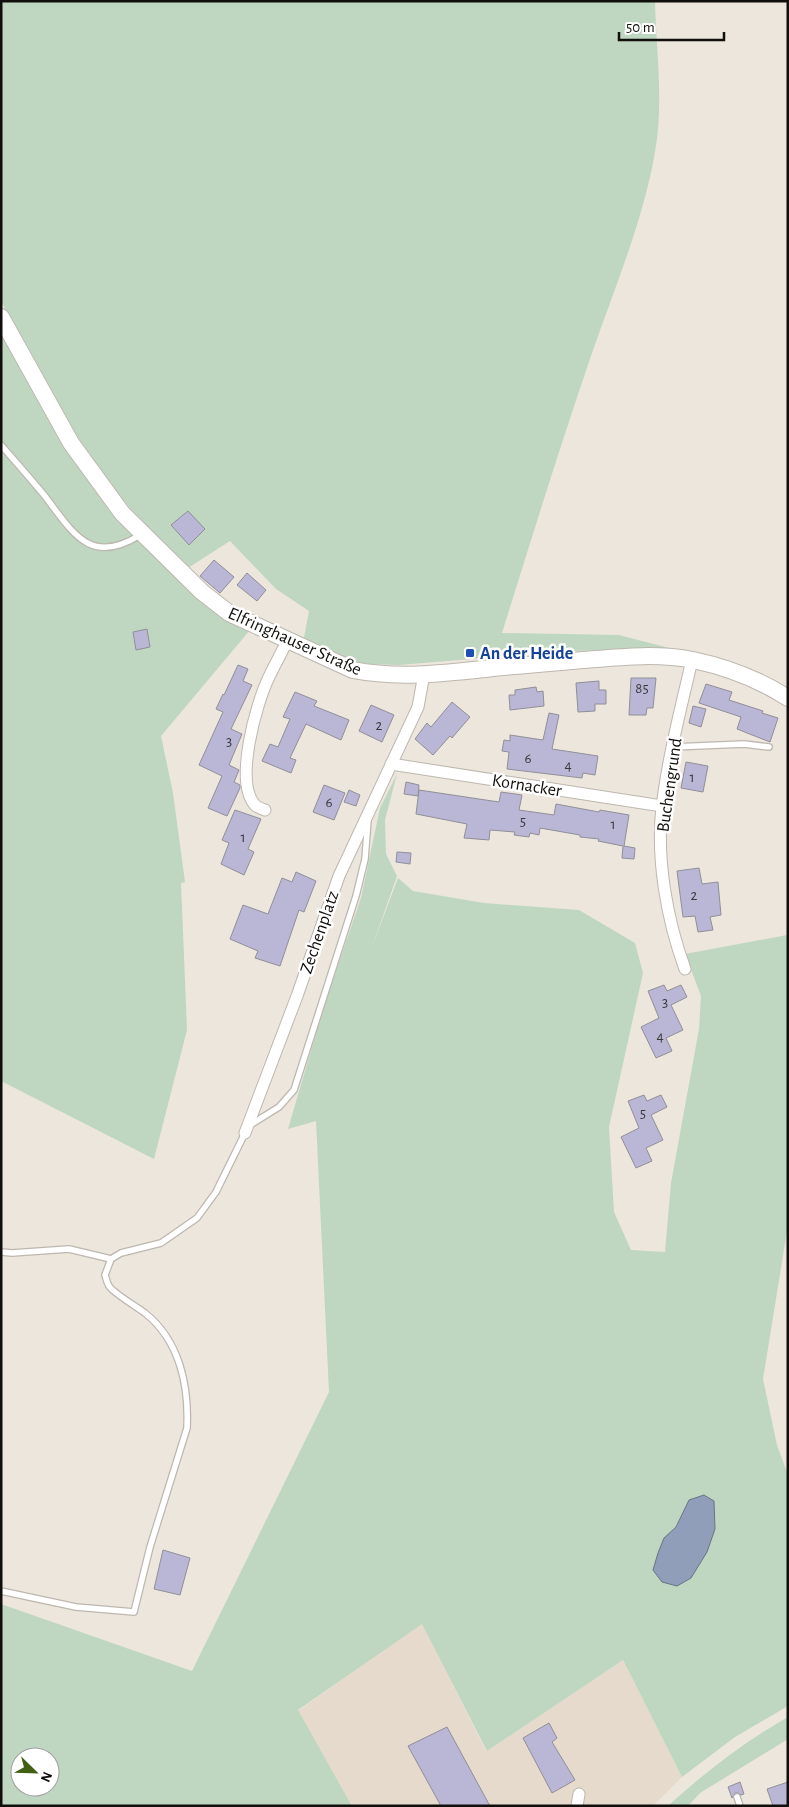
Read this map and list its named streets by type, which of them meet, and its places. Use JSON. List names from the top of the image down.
{
  "streets": {
    "main road": ["Elfringhauser Straße"],
    "street": ["Kornacker", "Buchengrund", "Zechenplatz"]
  },
  "crossings": [
    ["Elfringhauser Straße", "Buchengrund"],
    ["Elfringhauser Straße", "Zechenplatz"],
    ["Kornacker", "Buchengrund"],
    ["Kornacker", "Zechenplatz"]
  ],
  "places": {
    "transit": ["An der Heide"]
  },
  "house_numbers": [
    "85",
    "2",
    "3",
    "6",
    "4",
    "1",
    "6",
    "5",
    "1",
    "1",
    "2",
    "3",
    "4",
    "5"
  ],
  "scale_bar": "50 m",
  "north": "bottom right"
}
